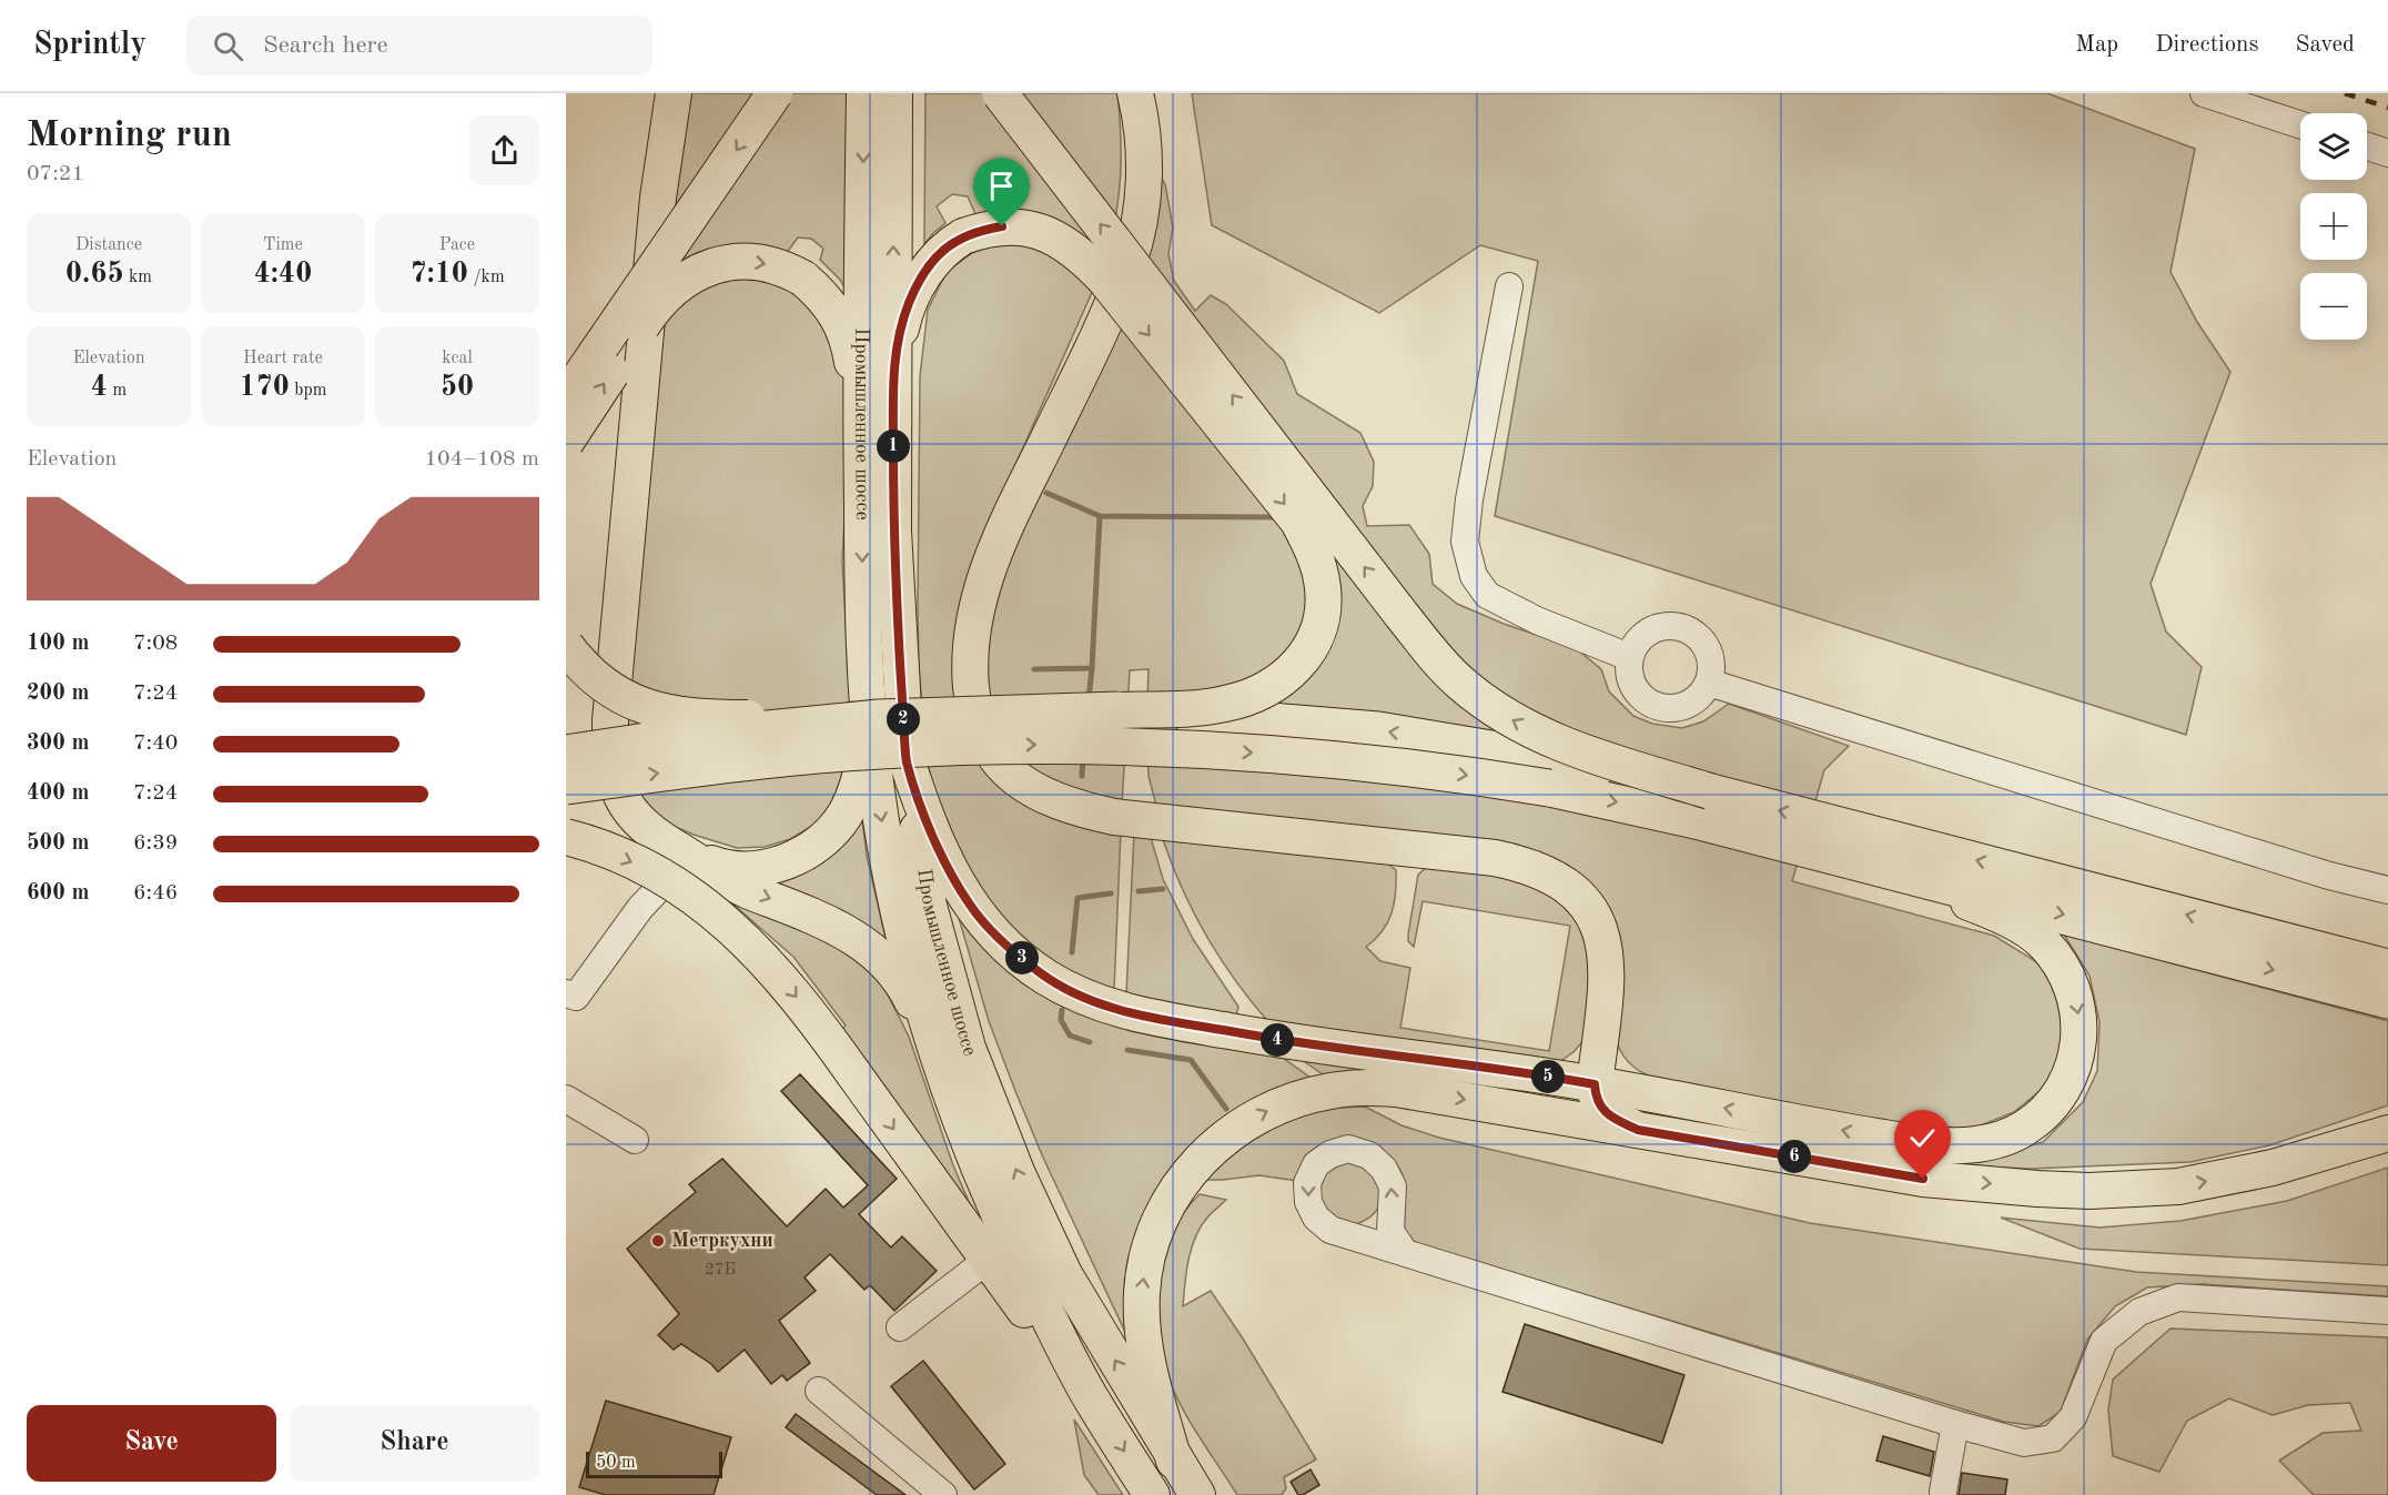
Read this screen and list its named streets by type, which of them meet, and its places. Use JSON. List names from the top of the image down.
{
  "streets": {
    "main road": ["Промышленное шоссе"]
  },
  "places": ["Метркухни"],
  "house_numbers": ["27Б"],
  "scale_bar": "50 m",
  "page": {
    "header": "Sprintly",
    "search": "Search here",
    "nav": ["Map", "Directions", "Saved"],
    "heading": ["Morning run", "07:21"],
    "map_buttons": ["+", "−"],
    "stats": [
      ["Distance", "0.65 km"],
      ["Time", "4:40"],
      ["Pace", "7:10 /km"],
      ["Elevation", "4 m"],
      ["Heart rate", "170 bpm"],
      ["kcal", "50"]
    ],
    "pins": [
      "1",
      "2",
      "3",
      "4",
      "5",
      "6"
    ],
    "chart": ["Elevation", "104–108 m"],
    "list": [
      {
        "name": "100 m",
        "note": "7:08"
      },
      {
        "name": "200 m",
        "note": "7:24"
      },
      {
        "name": "300 m",
        "note": "7:40"
      },
      {
        "name": "400 m",
        "note": "7:24"
      },
      {
        "name": "500 m",
        "note": "6:39"
      },
      {
        "name": "600 m",
        "note": "6:46"
      }
    ],
    "buttons": ["Save", "Share"],
    "scale": "50 m"
  }
}
